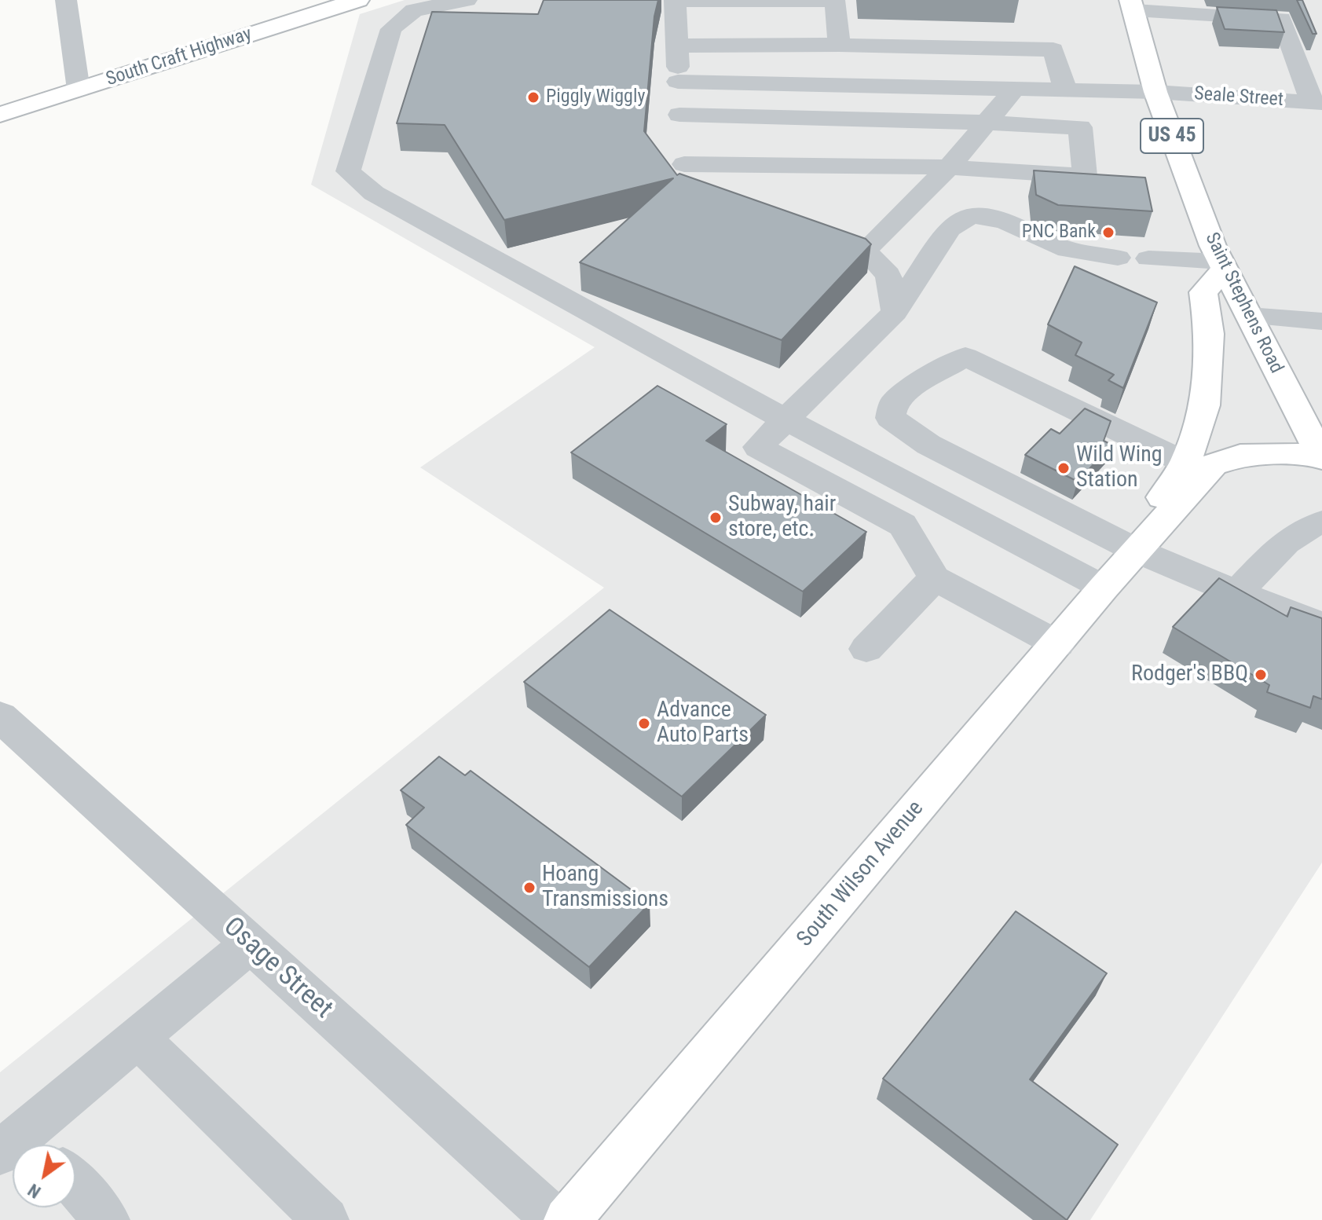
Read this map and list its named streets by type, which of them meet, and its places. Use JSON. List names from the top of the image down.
{
  "streets": {
    "main road": [
      "South Craft Highway",
      "US 45",
      "Saint Stephens Road",
      "South Wilson Avenue"
    ],
    "street": ["Seale Street", "Osage Street"]
  },
  "crossings": [
    ["Seale Street", "Saint Stephens Road"],
    ["Saint Stephens Road", "South Wilson Avenue"]
  ],
  "places": [
    "Piggly Wiggly",
    "PNC Bank",
    "Wild Wing Station",
    "Subway, hair store, etc.",
    "Rodger's BBQ",
    "Advance Auto Parts",
    "Hoang Transmissions"
  ],
  "north": "bottom left"
}
